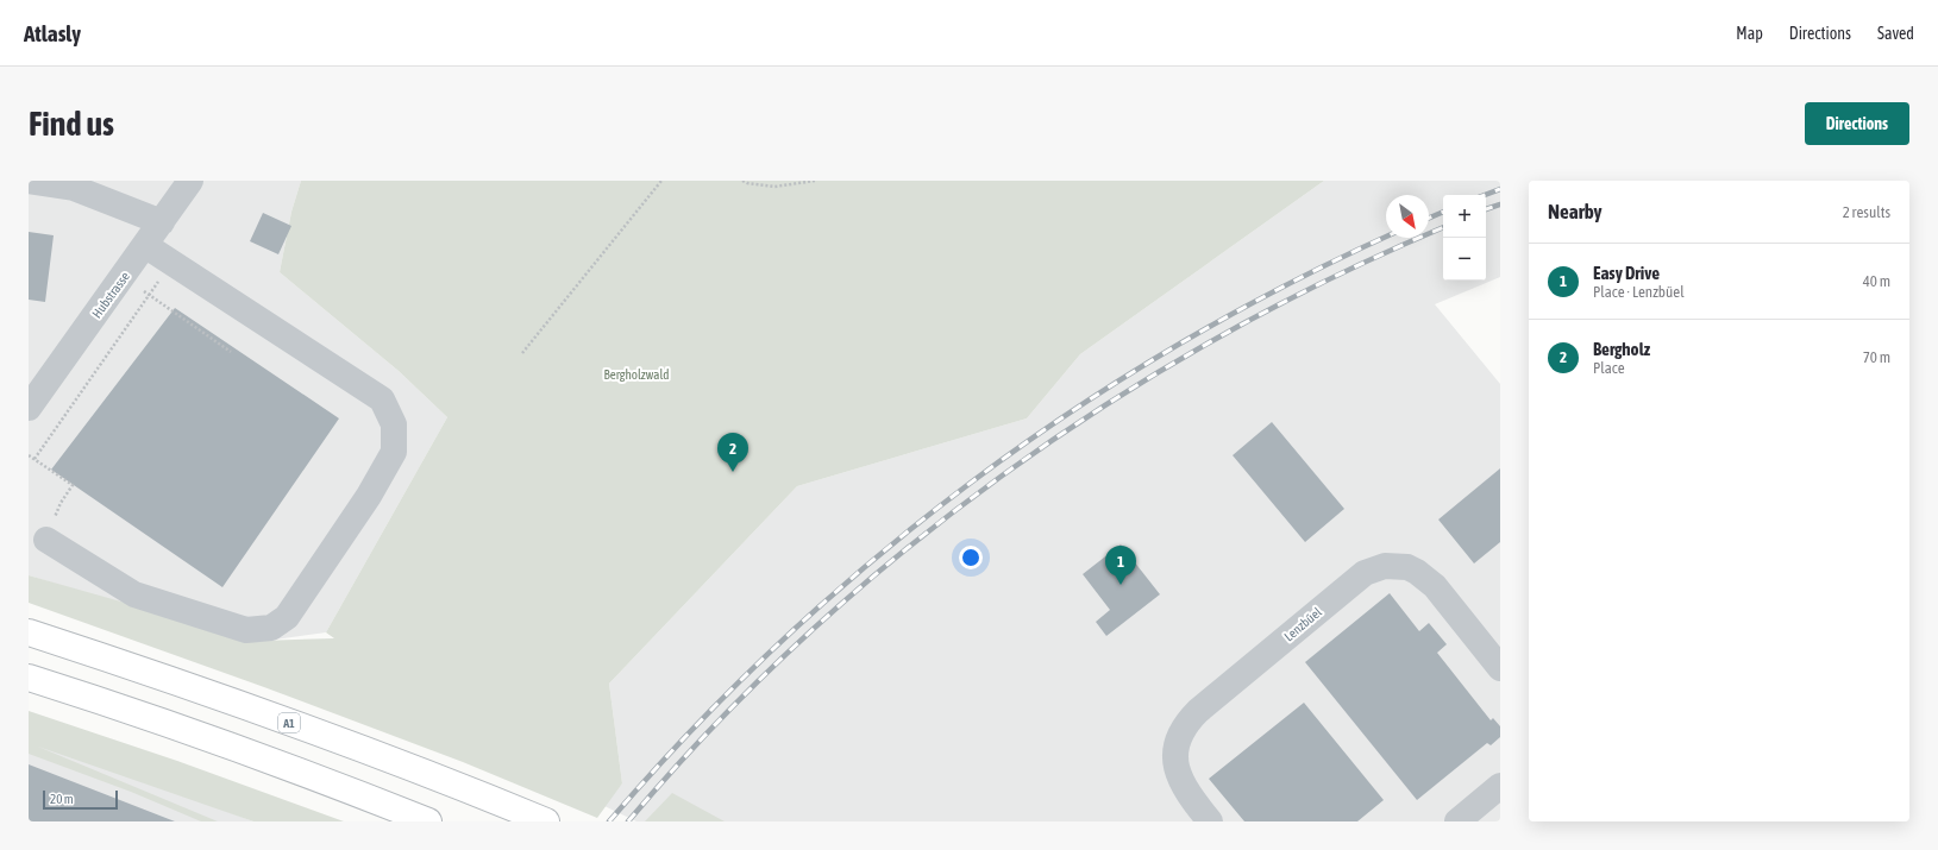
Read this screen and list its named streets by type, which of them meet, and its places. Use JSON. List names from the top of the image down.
{
  "streets": {
    "highway": ["A1"],
    "street": ["Hubstrasse", "Lenzbüel"]
  },
  "parks": ["Bergholzwald"],
  "scale_bar": "20 m",
  "north": "bottom right",
  "page": {
    "header": "Atlasly",
    "nav": ["Map", "Directions", "Saved"],
    "buttons": "Directions",
    "title": "Find us",
    "heading": ["Nearby", "2 results"],
    "map_buttons": ["+", "−"],
    "list": [
      {
        "mark": "1",
        "name": "Easy Drive",
        "note": "Place · Lenzbüel",
        "value": "40 m"
      },
      {
        "mark": "2",
        "name": "Bergholz",
        "note": "Place",
        "value": "70 m"
      }
    ],
    "pins": ["2", "1"],
    "scale": "20 m"
  }
}
